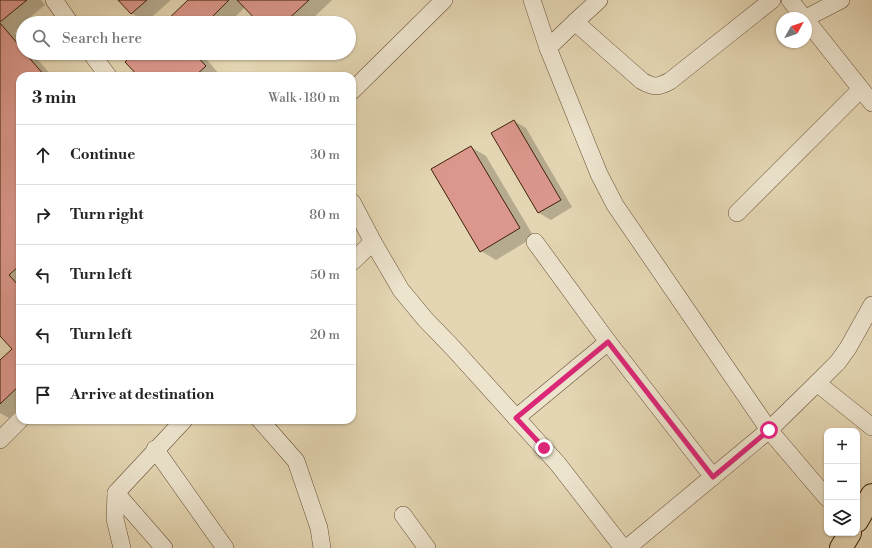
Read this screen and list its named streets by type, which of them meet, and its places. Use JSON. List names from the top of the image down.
{
  "north": "top right",
  "page": {
    "search": "Search here",
    "heading": ["3 min", "Walk · 180 m"],
    "list": [
      ["Continue", "30 m"],
      ["Turn right", "80 m"],
      ["Turn left", "50 m"],
      ["Turn left", "20 m"],
      "Arrive at destination"
    ],
    "map_buttons": ["+", "−"]
  }
}
